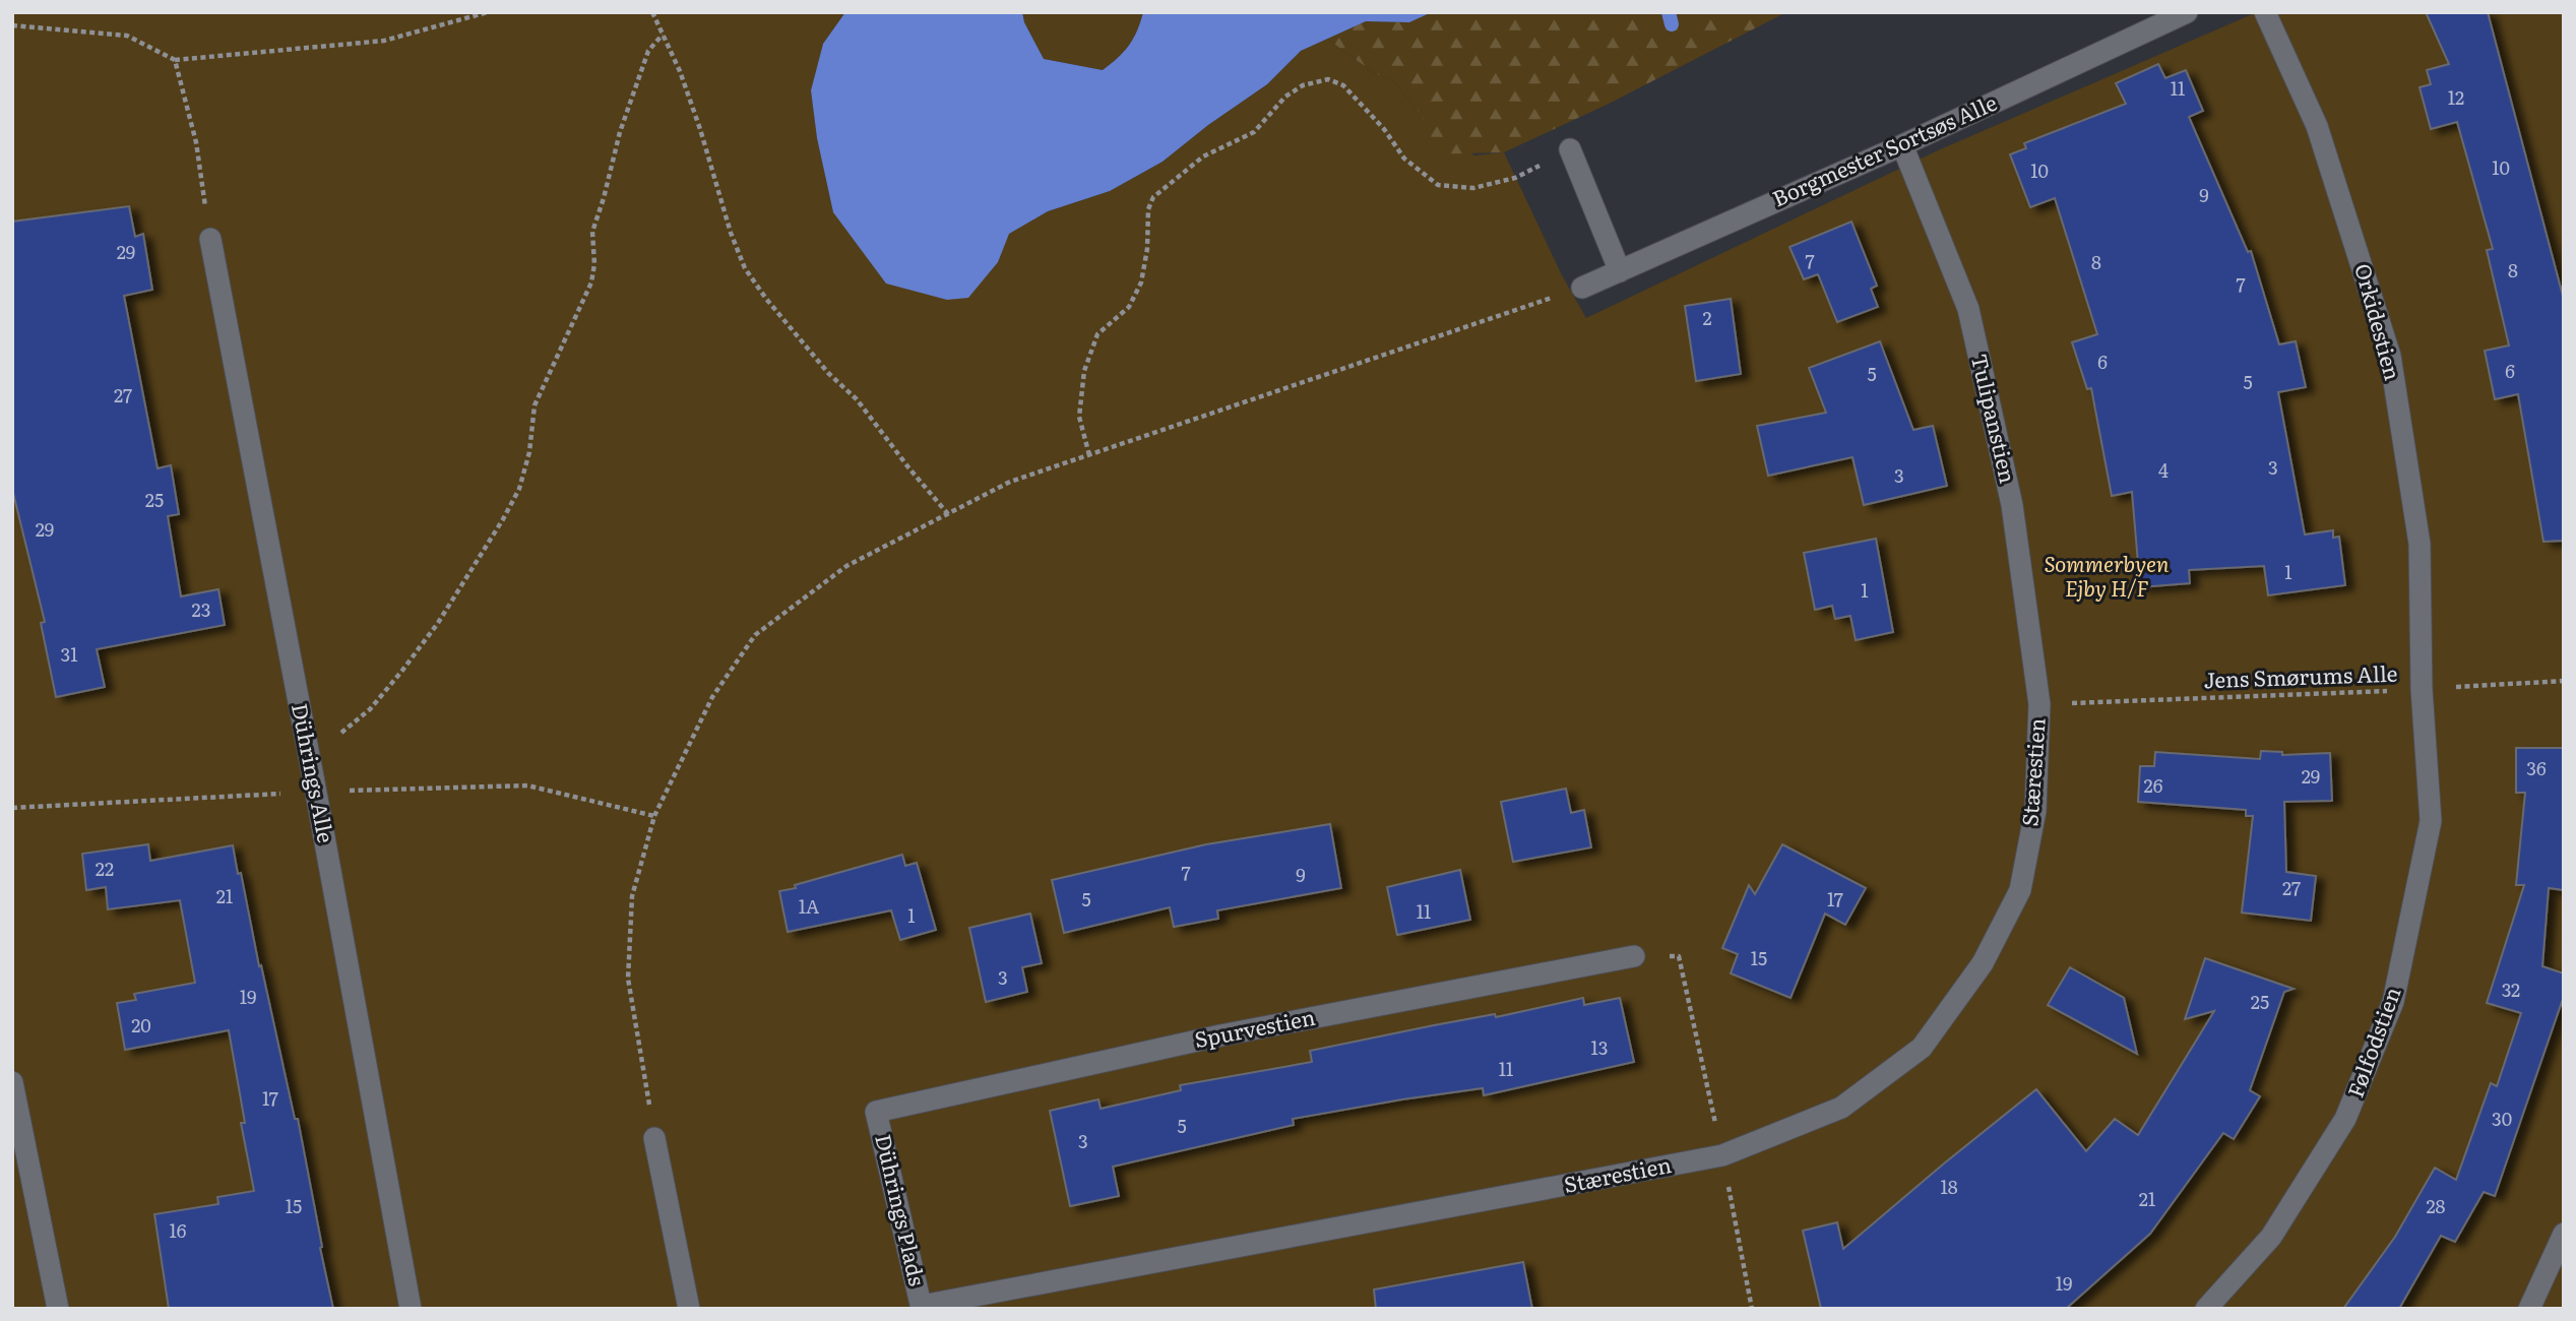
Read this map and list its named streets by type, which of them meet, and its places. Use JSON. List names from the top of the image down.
{
  "streets": {
    "lane": [
      "Borgmester Sortsøs Alle",
      "Orkidestien",
      "Tulipanstien",
      "Stærestien",
      "Dührings Alle",
      "Spurvestien",
      "Følfodstien",
      "Dührings Plads"
    ],
    "path": ["Jens Smørums Alle"]
  },
  "crossings": [
    ["Borgmester Sortsøs Alle", "Tulipanstien"],
    ["Orkidestien", "Jens Smørums Alle"],
    ["Orkidestien", "Følfodstien"],
    ["Tulipanstien", "Jens Smørums Alle"],
    ["Tulipanstien", "Stærestien"],
    ["Jens Smørums Alle", "Stærestien"],
    ["Jens Smørums Alle", "Følfodstien"],
    ["Stærestien", "Dührings Plads"],
    ["Spurvestien", "Dührings Plads"]
  ],
  "parks": ["Sommerbyen Ejby H/F"],
  "house_numbers": [
    "11",
    "12",
    "10",
    "10",
    "9",
    "29",
    "7",
    "8",
    "8",
    "7",
    "2",
    "6",
    "6",
    "5",
    "5",
    "27",
    "3",
    "4",
    "3",
    "25",
    "29",
    "1",
    "1",
    "23",
    "31",
    "36",
    "29",
    "26",
    "22",
    "7",
    "9",
    "27",
    "21",
    "5",
    "17",
    "1A",
    "11",
    "1",
    "15",
    "3",
    "32",
    "19",
    "25",
    "20",
    "13",
    "11",
    "17",
    "30",
    "5",
    "3",
    "18",
    "21",
    "15",
    "28",
    "16",
    "19"
  ]
}
